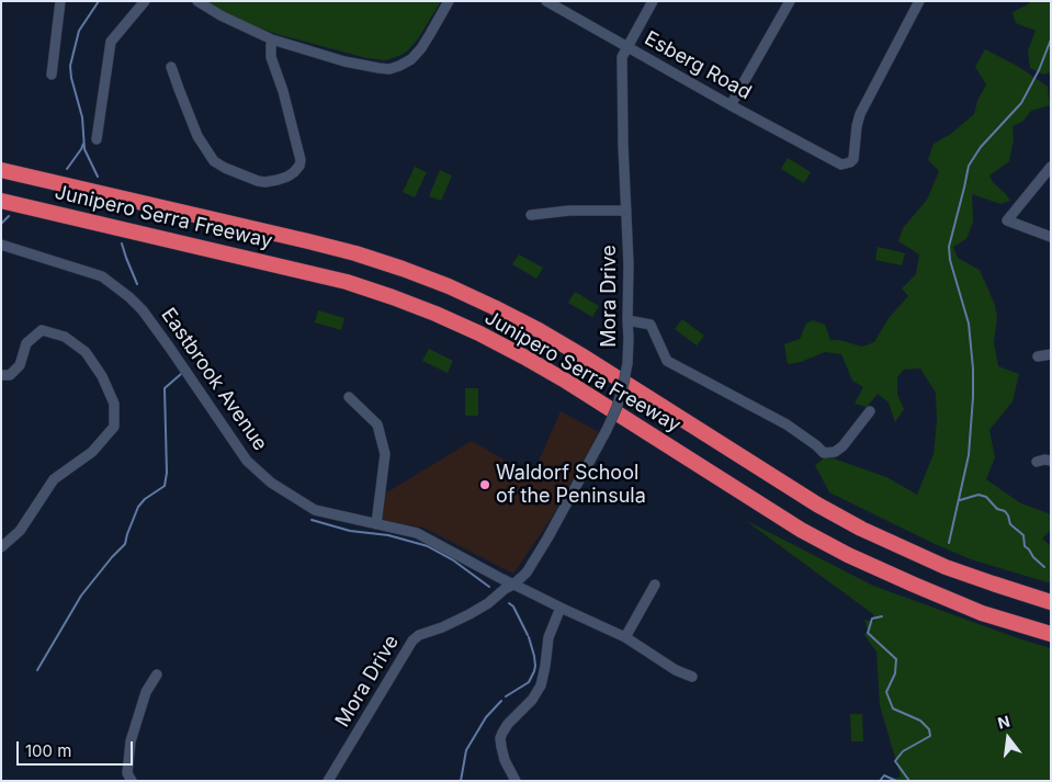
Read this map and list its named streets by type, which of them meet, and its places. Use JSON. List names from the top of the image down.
{
  "streets": {
    "highway": ["Junipero Serra Freeway"],
    "street": ["Esberg Road", "Mora Drive", "Eastbrook Avenue"]
  },
  "crossings": [
    ["Esberg Road", "Mora Drive"],
    ["Mora Drive", "Eastbrook Avenue"]
  ],
  "places": ["Waldorf School of the Peninsula"],
  "scale_bar": "100 m",
  "north": "top"
}
